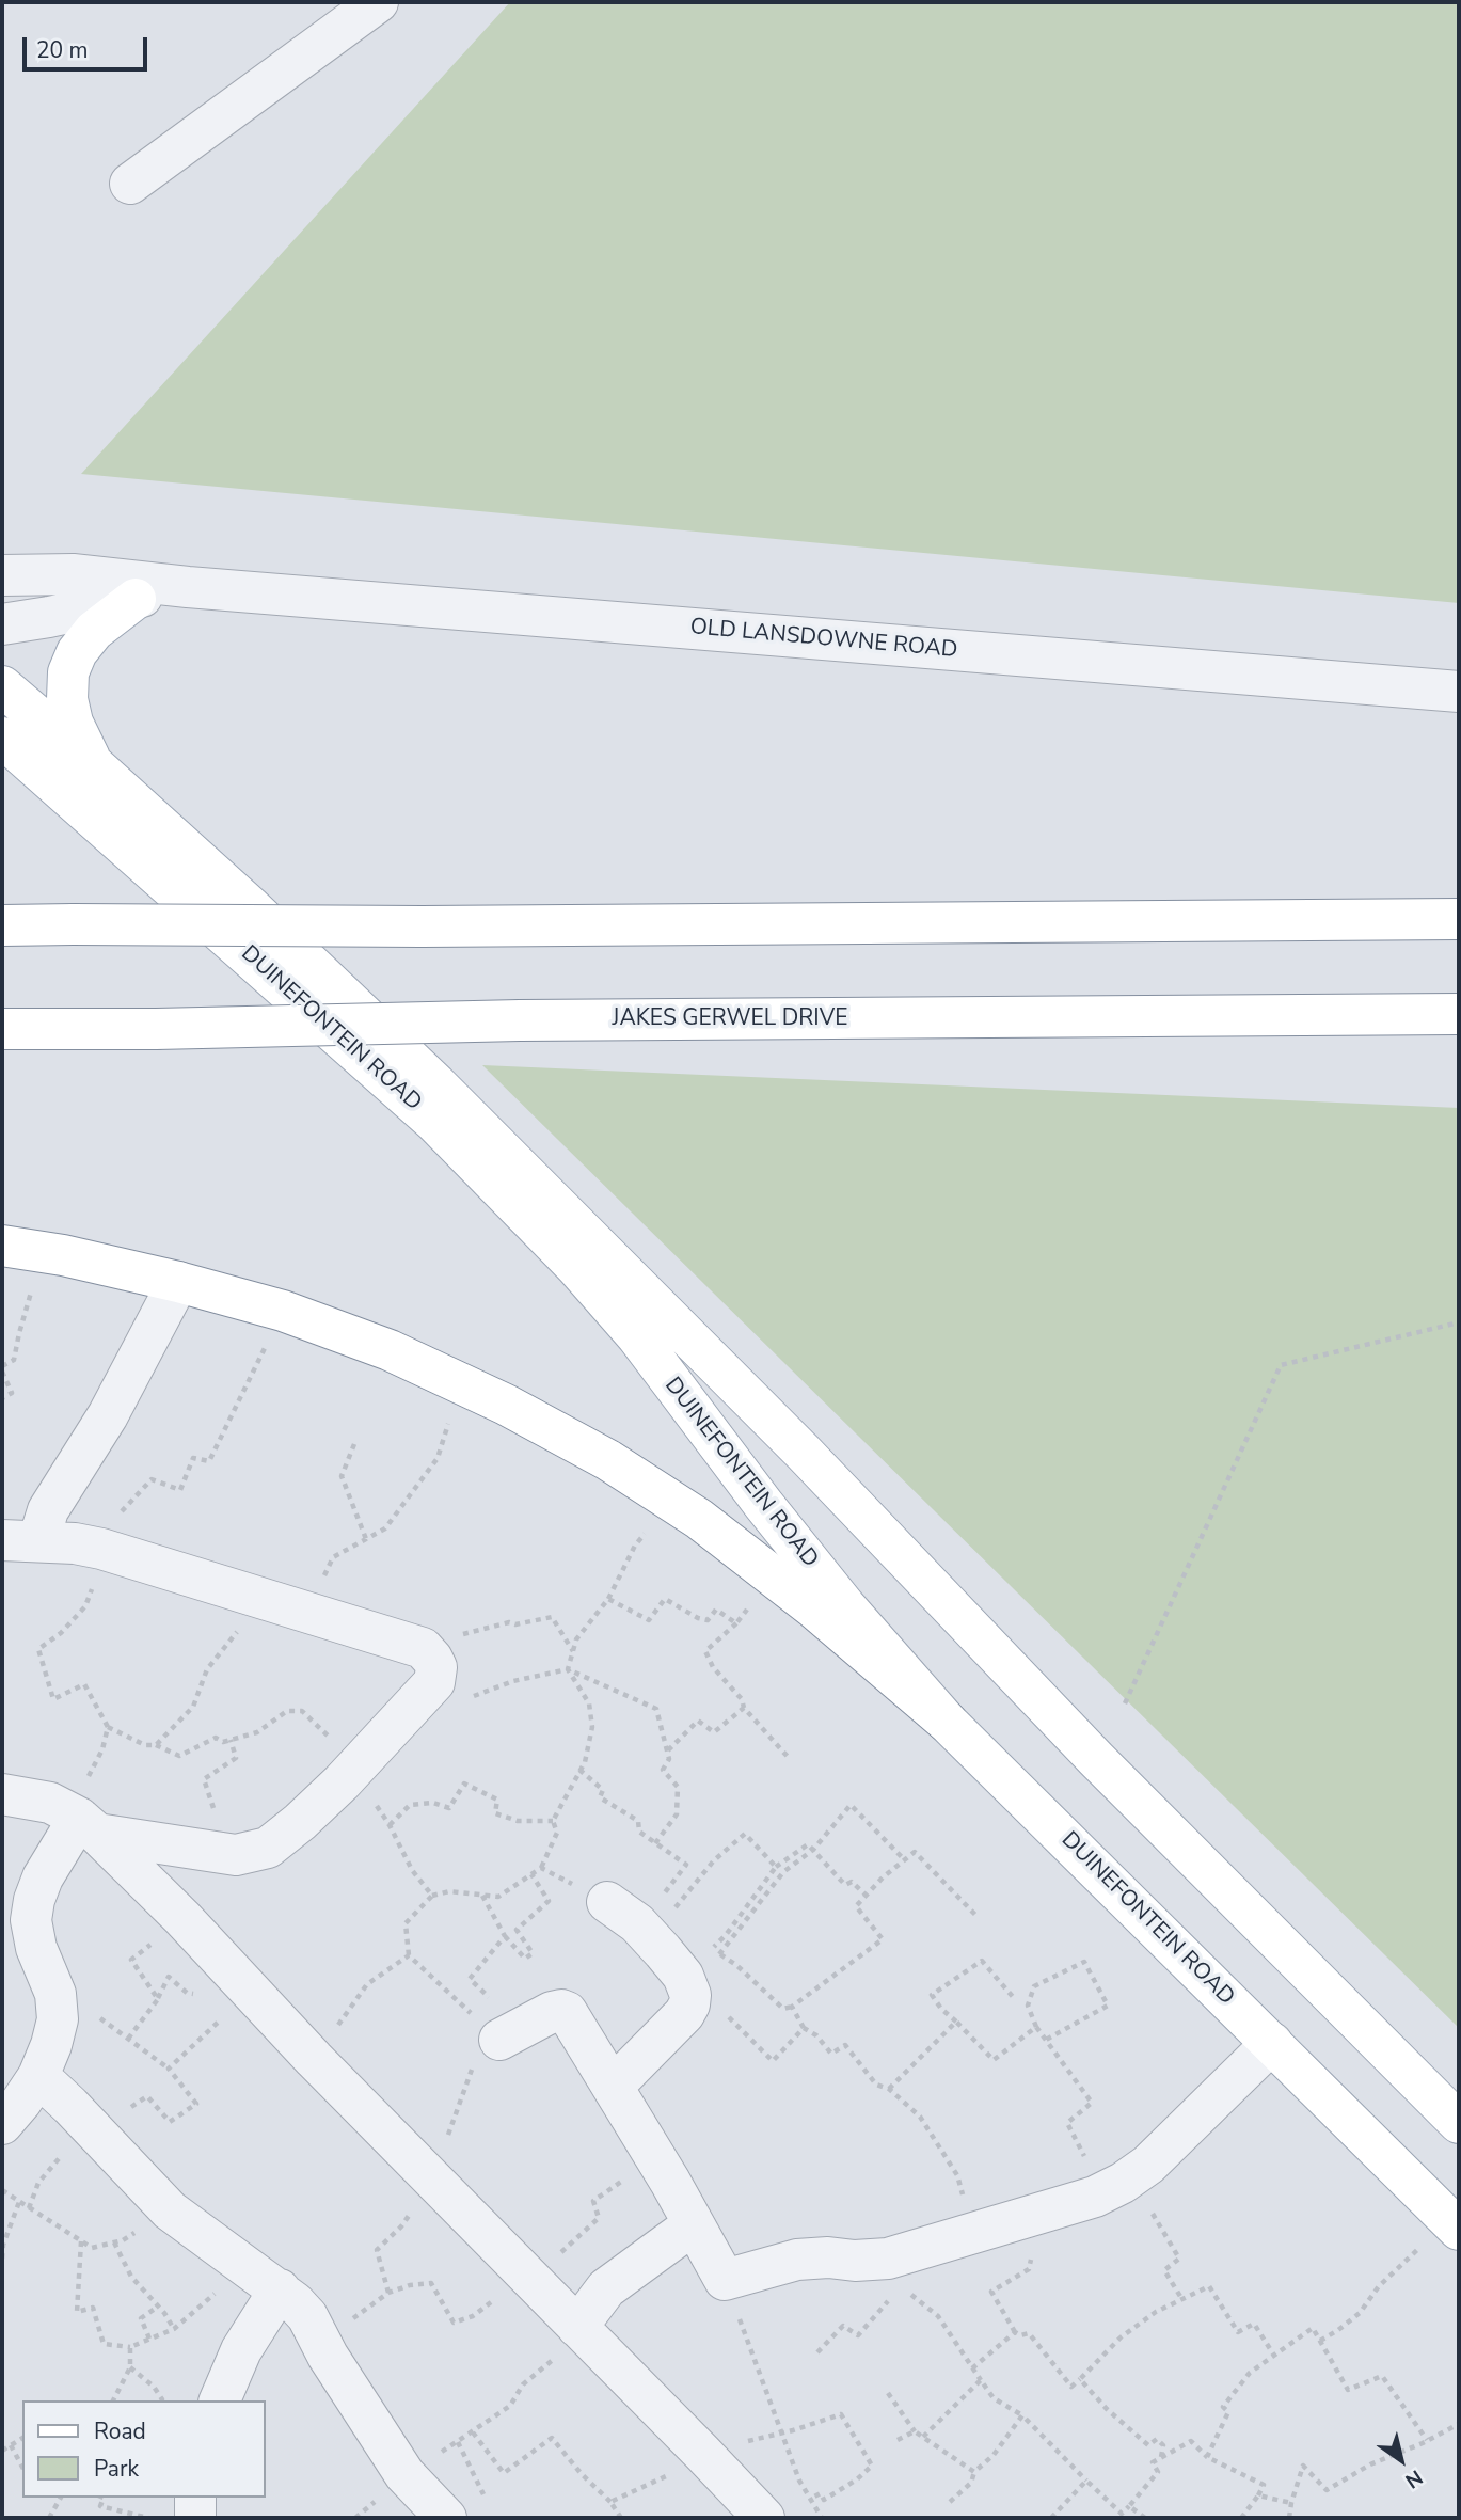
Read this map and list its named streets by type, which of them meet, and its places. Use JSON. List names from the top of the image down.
{
  "streets": {
    "main road": ["JAKES GERWEL DRIVE", "DUINEFONTEIN ROAD"],
    "street": ["OLD LANSDOWNE ROAD"]
  },
  "legend": ["Road", "Park"],
  "scale_bar": "20 m",
  "north": "bottom right"
}
